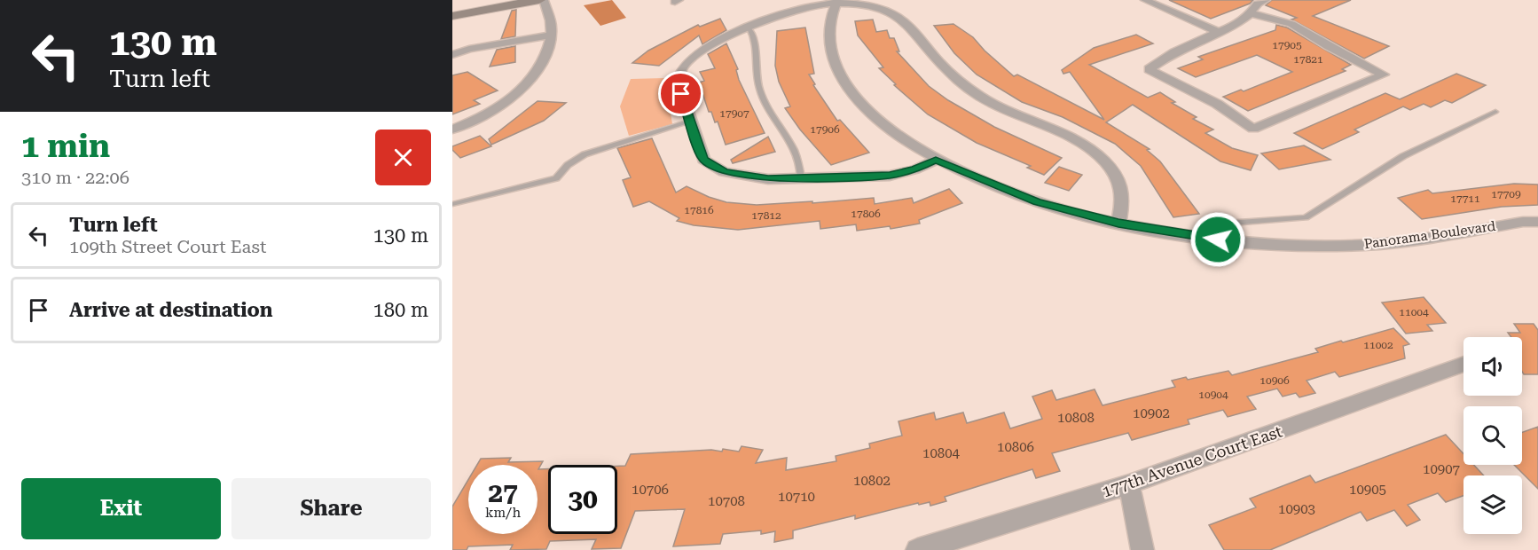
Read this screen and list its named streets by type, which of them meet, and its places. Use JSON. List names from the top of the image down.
{
  "streets": {
    "street": ["Panorama Boulevard", "177th Avenue Court East"]
  },
  "house_numbers": [
    "17905",
    "17821",
    "17907",
    "17906",
    "17709",
    "17711",
    "17816",
    "17806",
    "17812",
    "11004",
    "11002",
    "10906",
    "10904",
    "10902",
    "10808",
    "10806",
    "10804",
    "10907",
    "10802",
    "10706",
    "10905",
    "10710",
    "10708",
    "10903"
  ],
  "page": {
    "turn": ["130 m", "Turn left"],
    "heading": ["1 min", "310 m · 22:06"],
    "list": [
      {
        "name": "Turn left",
        "note": "109th Street Court East",
        "value": "130 m"
      },
      {
        "name": "Arrive at destination",
        "value": "180 m"
      }
    ],
    "speed": "27 km/h",
    "limit": "30",
    "buttons": ["Exit", "Share"]
  }
}
